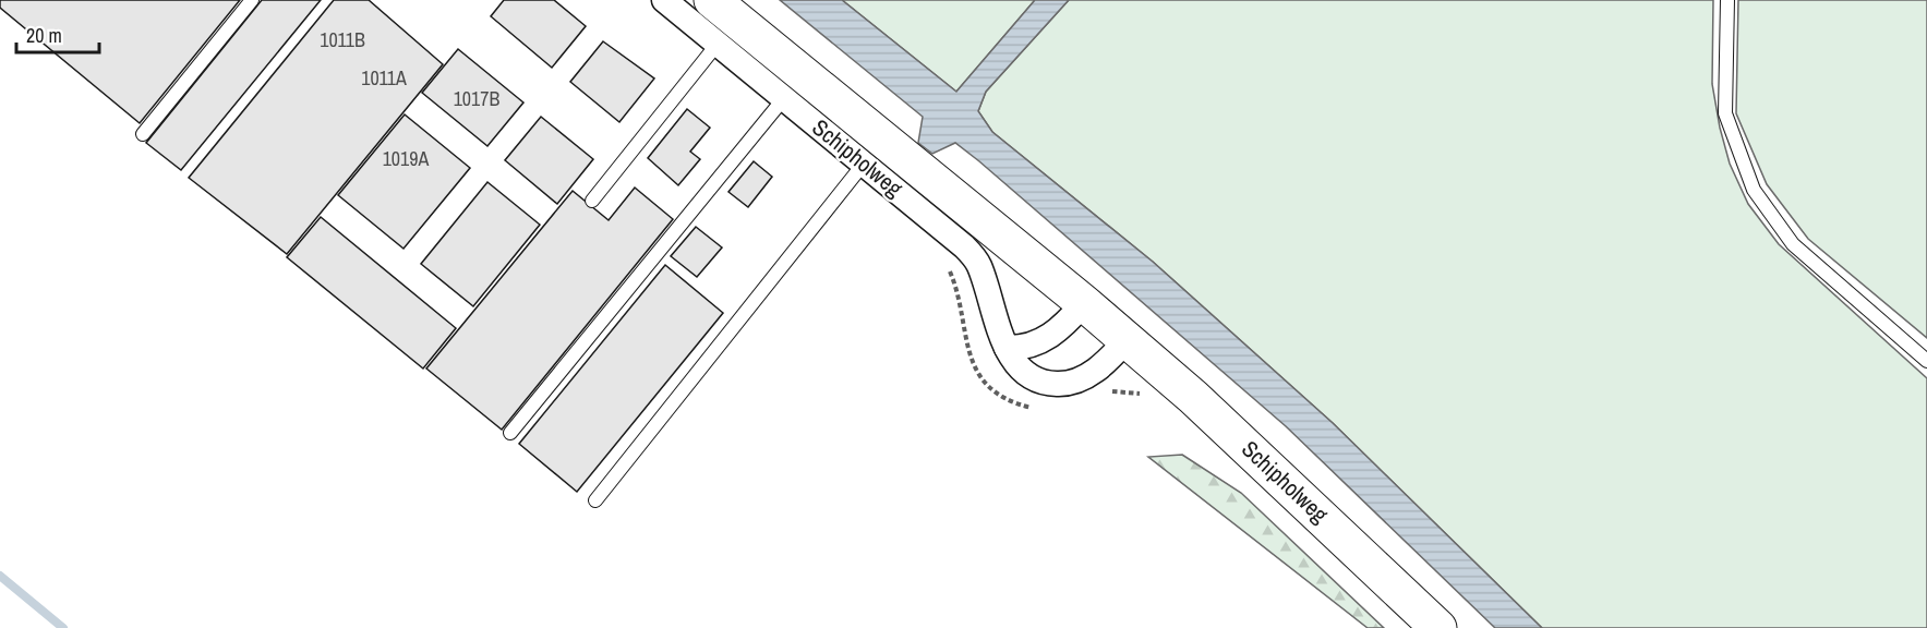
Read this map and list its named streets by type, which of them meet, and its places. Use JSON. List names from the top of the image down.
{
  "streets": {
    "main road": ["Schipholweg"]
  },
  "house_numbers": [
    "1011B",
    "1011A",
    "1017B",
    "1019A"
  ],
  "scale_bar": "20 m"
}
